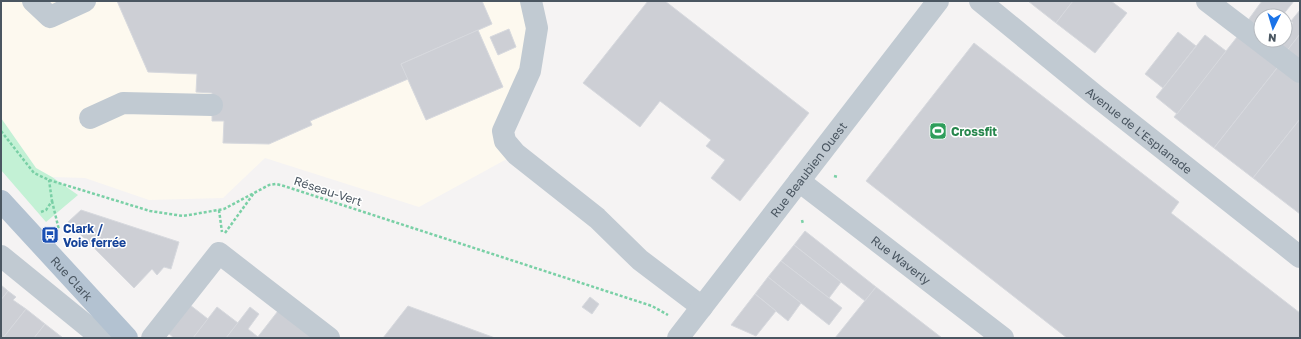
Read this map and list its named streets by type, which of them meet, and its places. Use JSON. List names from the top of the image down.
{
  "streets": {
    "main road": ["Rue Clark"],
    "street": ["Avenue de L'Esplanade", "Rue Beaubien Ouest", "Rue Waverly"],
    "path": ["Réseau-Vert"]
  },
  "crossings": [
    ["Rue Beaubien Ouest", "Rue Waverly"]
  ],
  "places": {
    "sports": ["Crossfit"],
    "bus stop": ["Clark / Voie ferrée"]
  },
  "north": "bottom"
}
